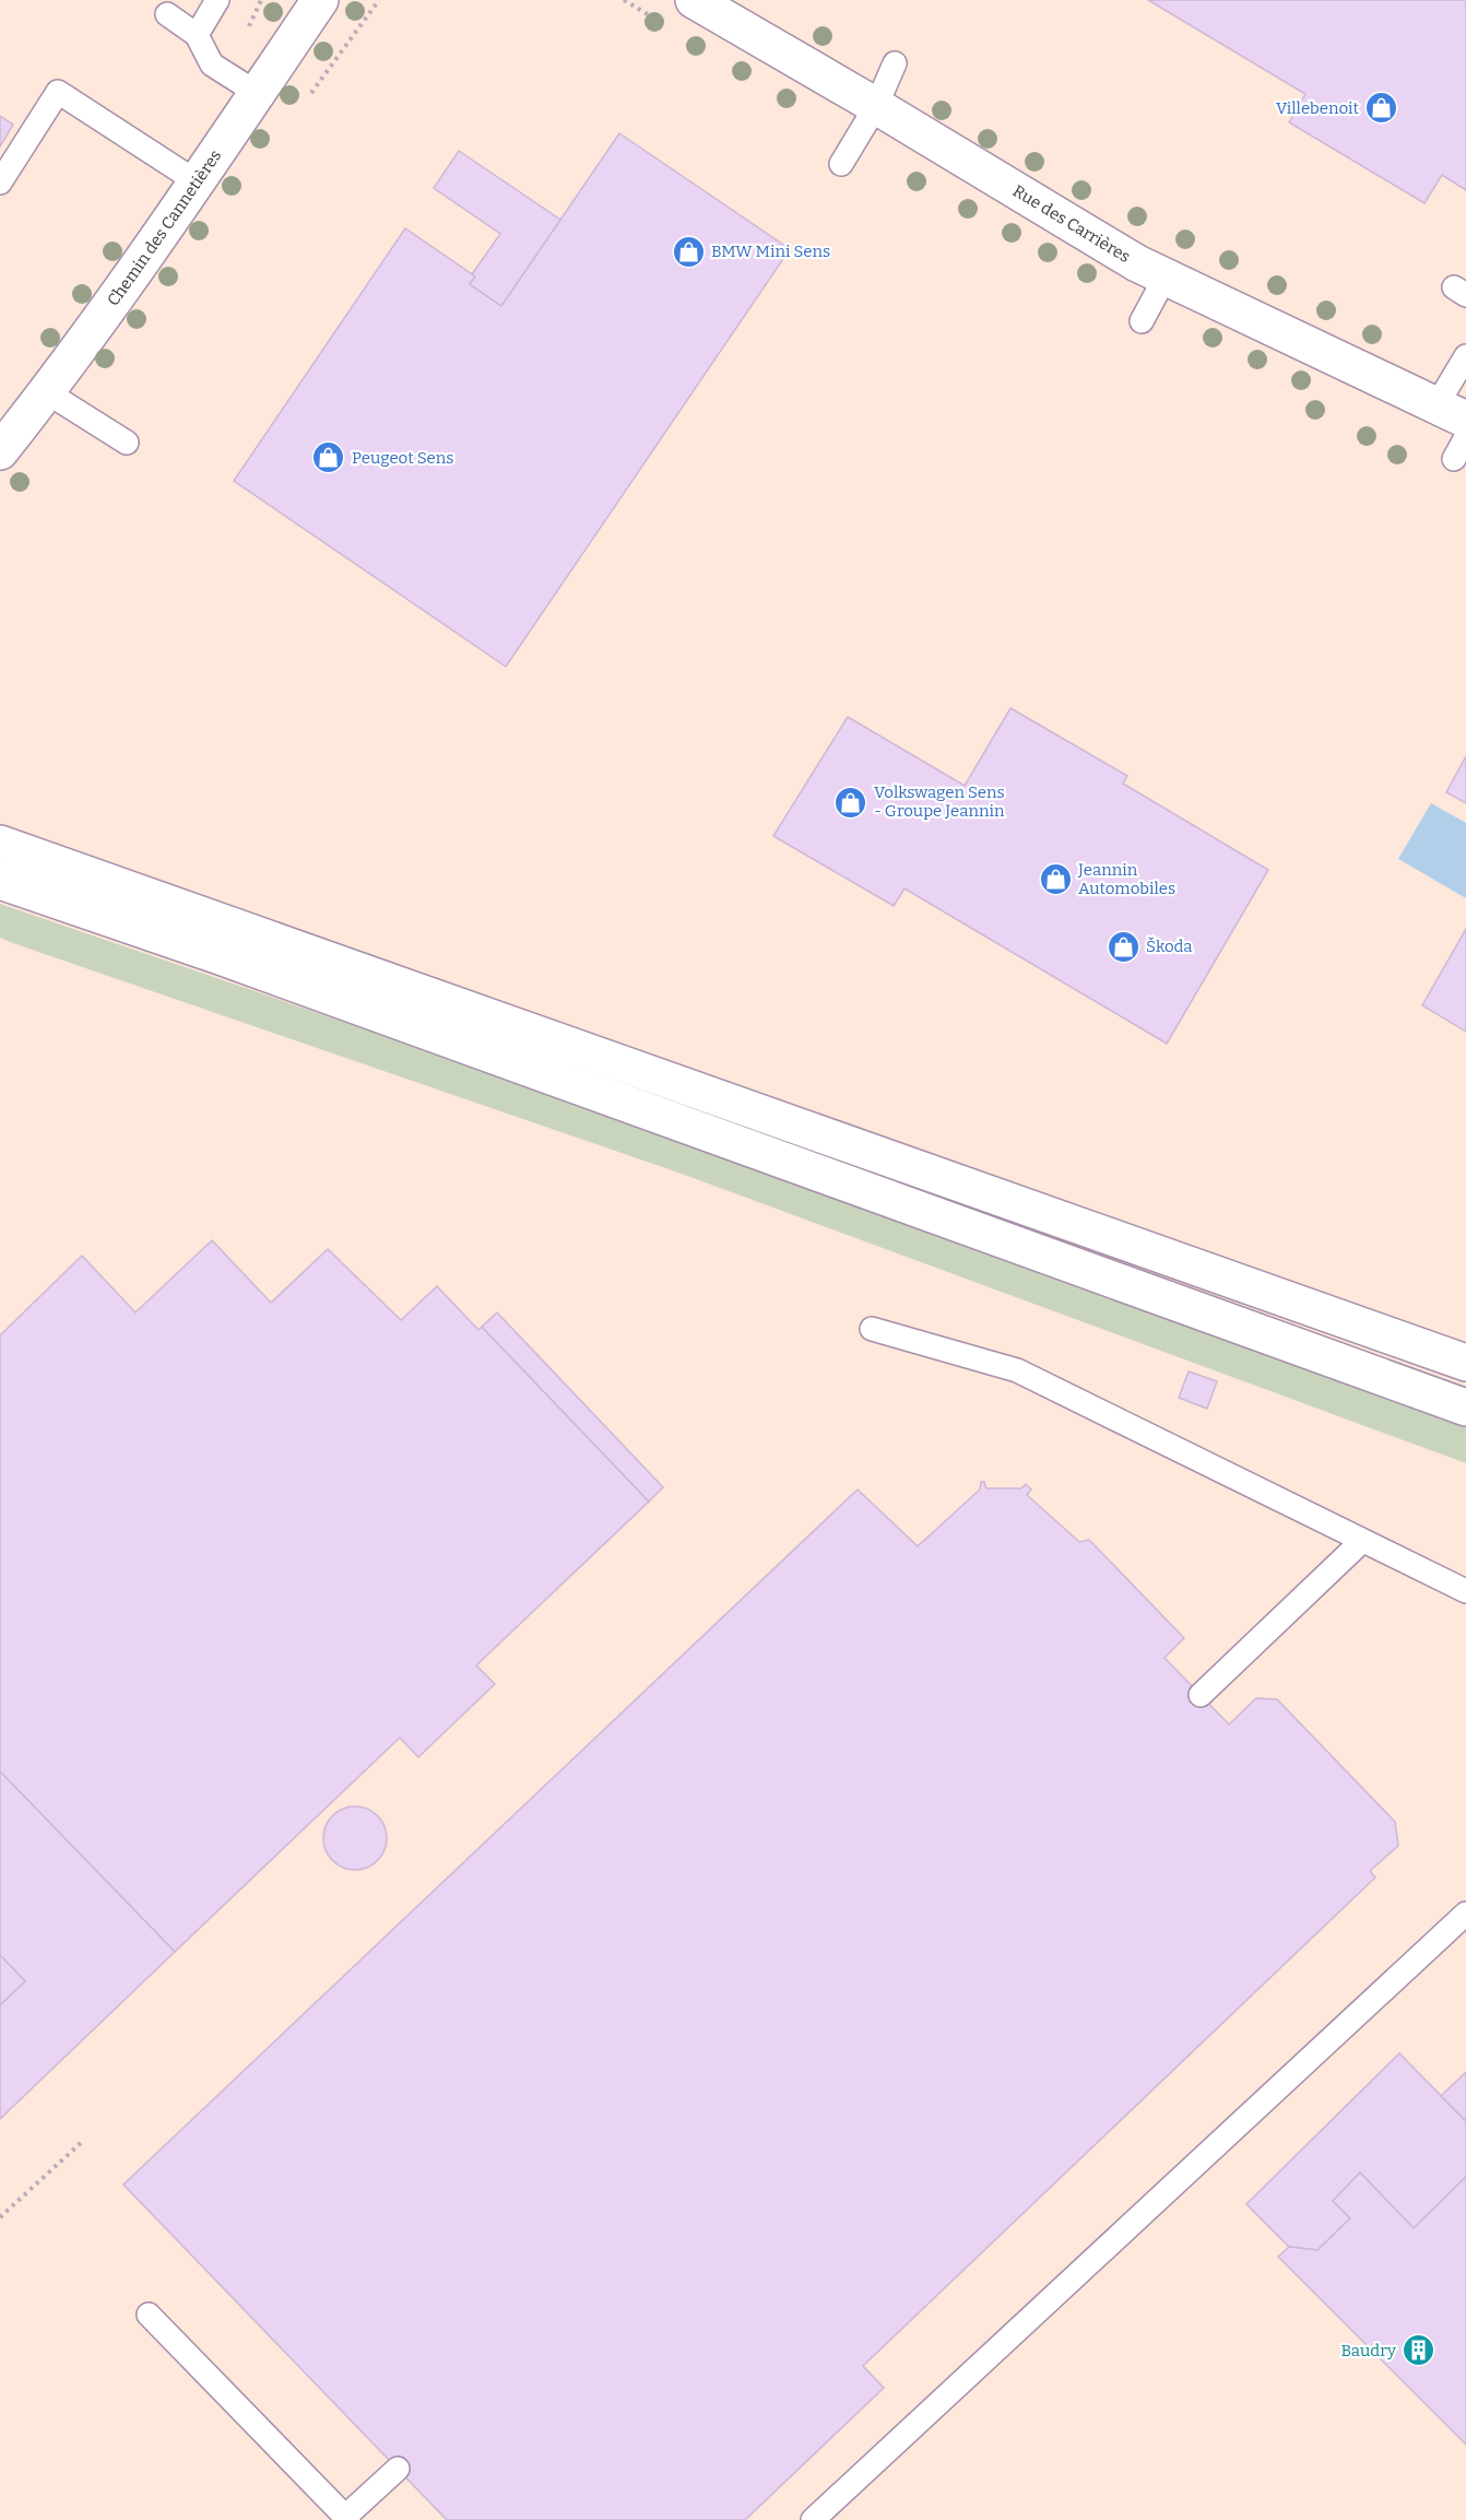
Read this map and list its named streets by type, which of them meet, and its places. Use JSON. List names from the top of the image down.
{
  "streets": {
    "main road": ["Rue des Carrières", "Chemin des Cannetières"]
  },
  "places": {
    "shop": [
      "Villebenoit",
      "BMW Mini Sens",
      "Peugeot Sens",
      "Volkswagen Sens - Groupe Jeannin",
      "Jeannin Automobiles",
      "Škoda"
    ],
    "building": ["Baudry"]
  }
}
